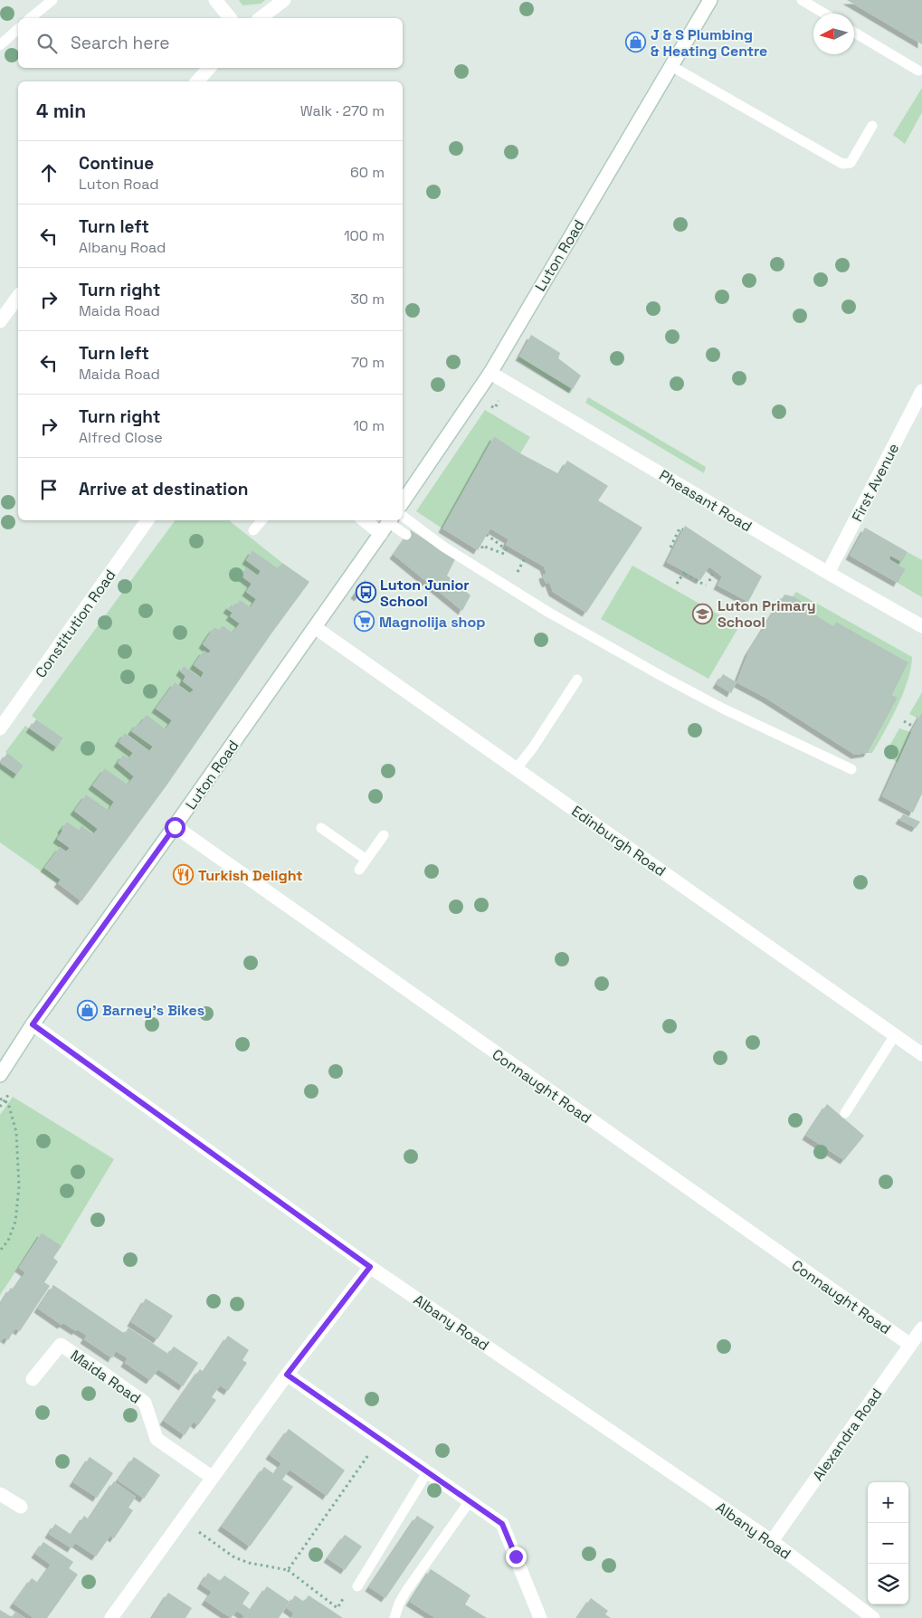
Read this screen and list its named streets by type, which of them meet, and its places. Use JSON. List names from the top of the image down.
{
  "streets": {
    "street": [
      "Luton Road",
      "First Avenue",
      "Pheasant Road",
      "Constitution Road",
      "Edinburgh Road",
      "Connaught Road",
      "Albany Road",
      "Maida Road",
      "Alexandra Road"
    ]
  },
  "crossings": [
    ["Luton Road", "Pheasant Road"],
    ["Luton Road", "Edinburgh Road"],
    ["Luton Road", "Connaught Road"],
    ["Luton Road", "Albany Road"],
    ["First Avenue", "Pheasant Road"],
    ["Connaught Road", "Alexandra Road"],
    ["Albany Road", "Alexandra Road"]
  ],
  "places": {
    "shop": ["J & S Plumbing & Heating Centre", "Barney's Bikes"],
    "bus stop": ["Luton Junior School"],
    "school or university": ["Luton Primary School"],
    "supermarket": ["Magnolija shop"],
    "restaurant": ["Turkish Delight"]
  },
  "north": "left",
  "page": {
    "search": "Search here",
    "heading": ["4 min", "Walk · 270 m"],
    "list": [
      ["Continue", "Luton Road", "60 m"],
      ["Turn left", "Albany Road", "100 m"],
      ["Turn right", "Maida Road", "30 m"],
      ["Turn left", "Maida Road", "70 m"],
      ["Turn right", "Alfred Close", "10 m"],
      "Arrive at destination"
    ],
    "map_buttons": ["+", "−"]
  }
}
